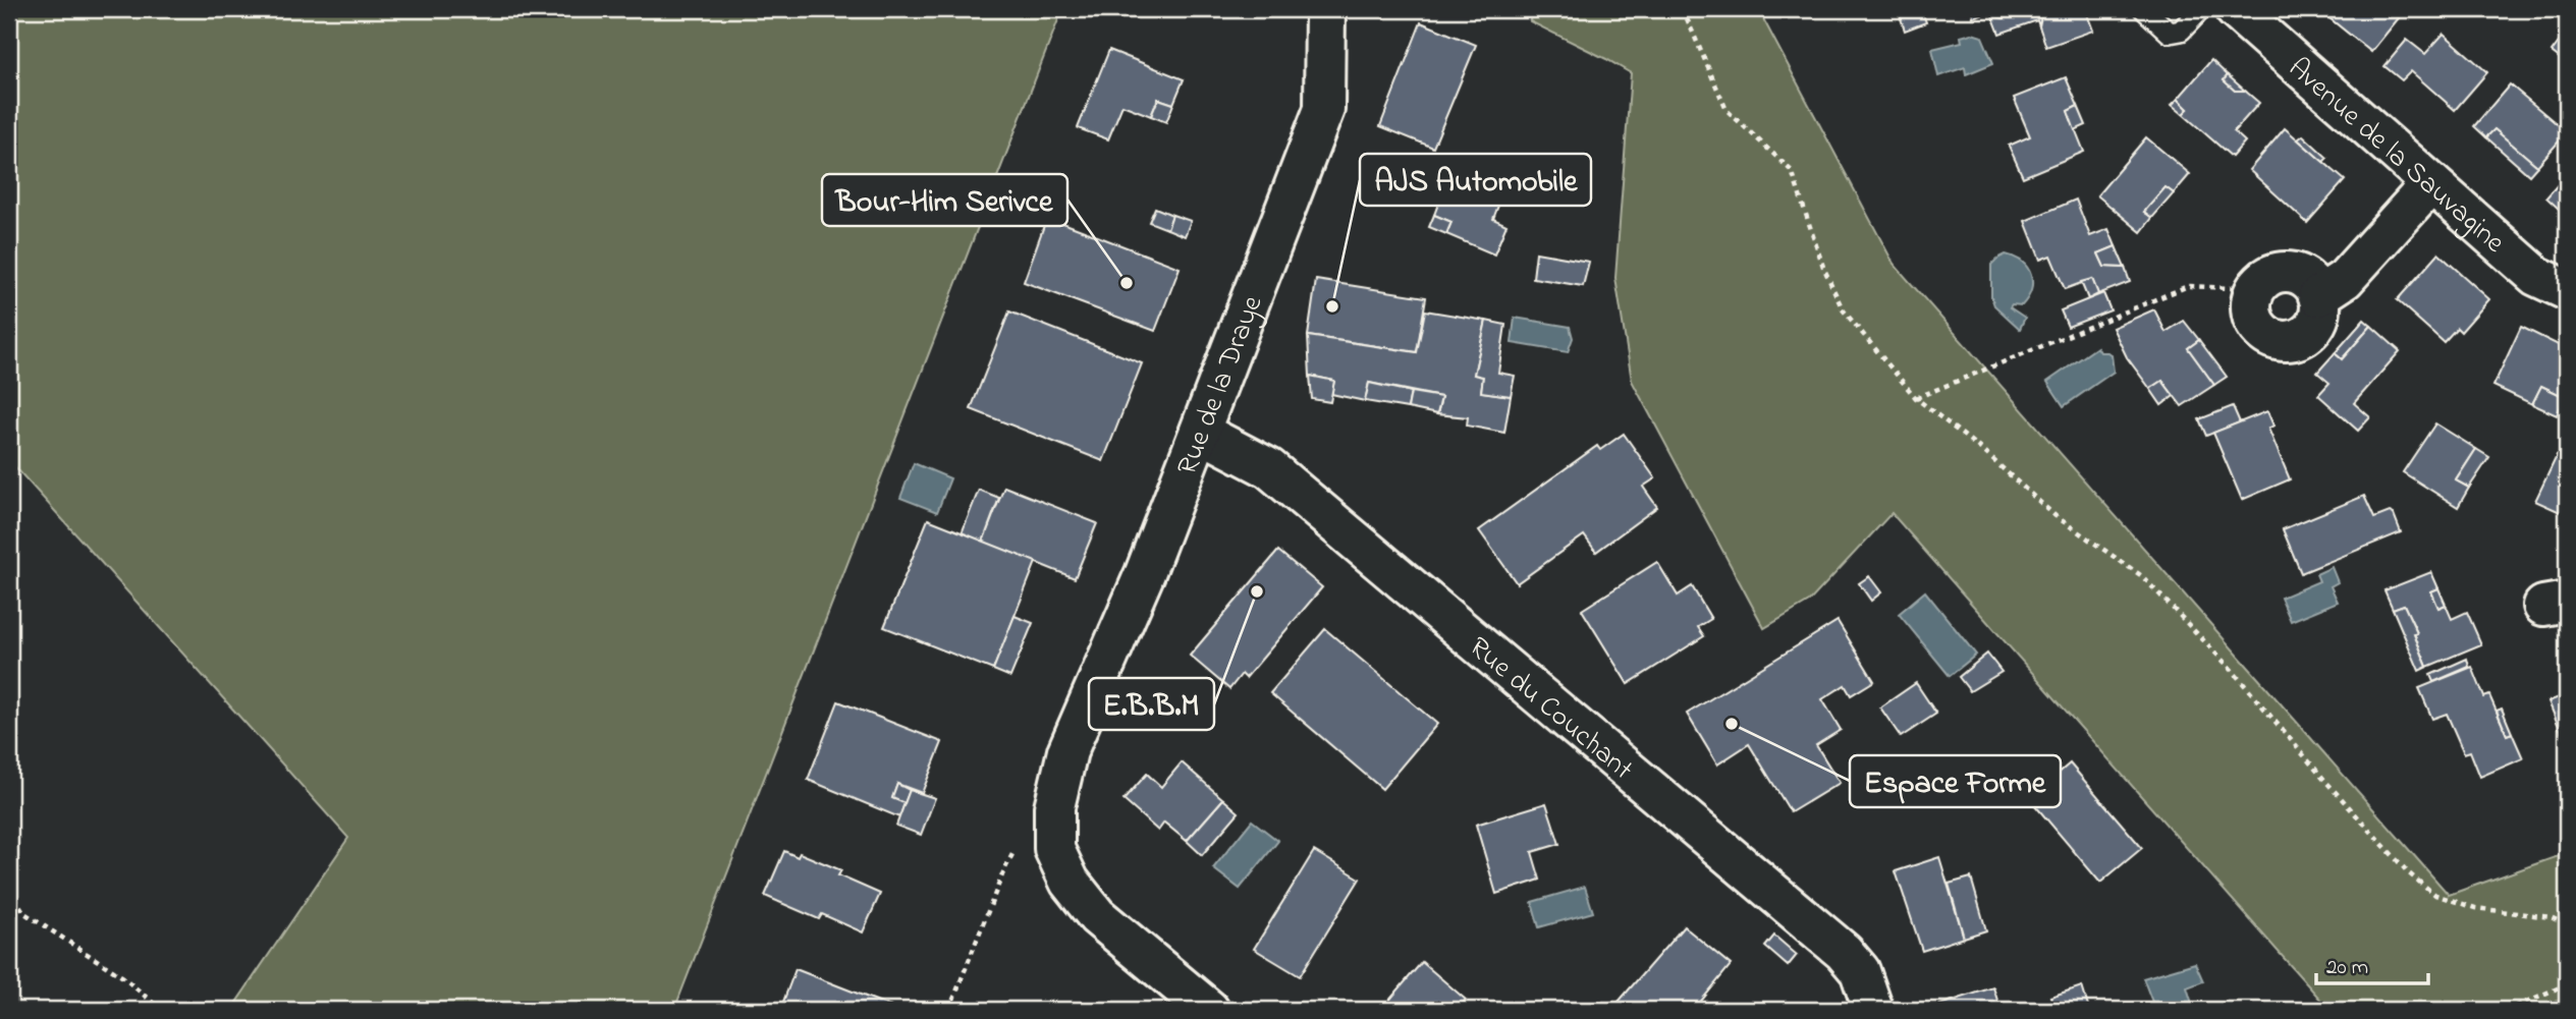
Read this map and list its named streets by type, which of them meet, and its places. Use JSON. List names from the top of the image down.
{
  "streets": {
    "street": ["Avenue de la Sauvagine", "Rue de la Draye", "Rue du Couchant"]
  },
  "crossings": [
    ["Rue de la Draye", "Rue du Couchant"]
  ],
  "places": [
    "Bour-Him Serivce",
    "AJS Automobile",
    "E.B.B.M",
    "Espace Forme"
  ],
  "scale_bar": "20 m"
}
